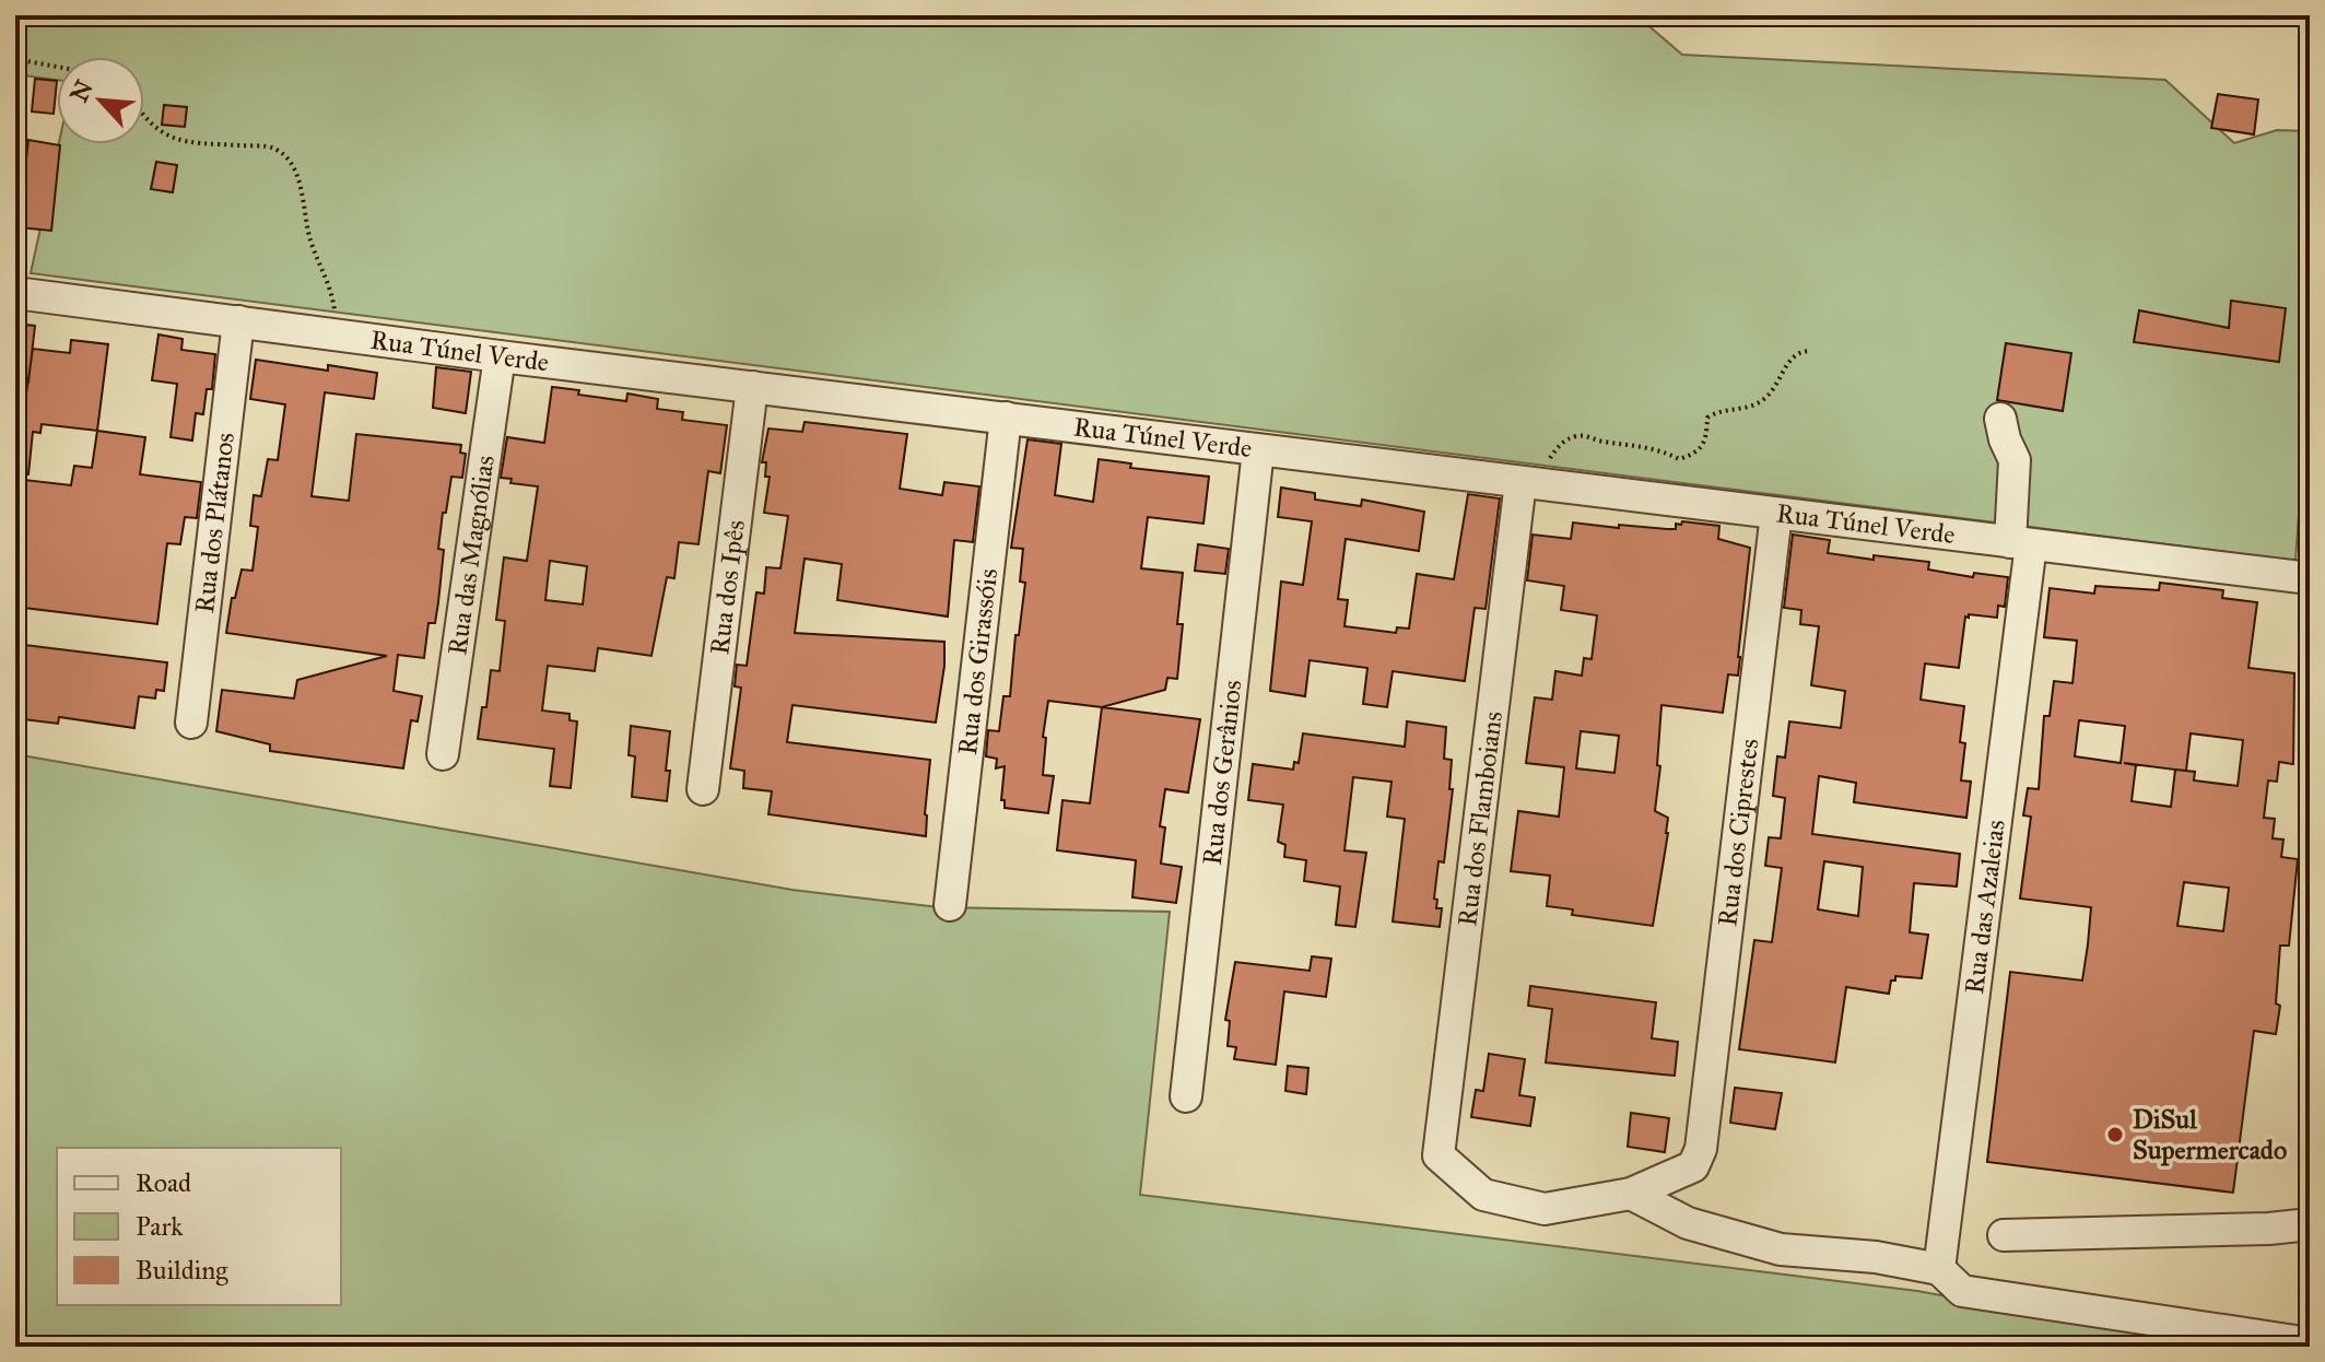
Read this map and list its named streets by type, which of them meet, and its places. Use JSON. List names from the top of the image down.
{
  "streets": {
    "street": [
      "Rua Túnel Verde",
      "Rua dos Plátanos",
      "Rua das Magnólias",
      "Rua dos Ipês",
      "Rua dos Girassóis",
      "Rua dos Gerânios",
      "Rua dos Flamboians",
      "Rua dos Ciprestes",
      "Rua das Azaleias"
    ]
  },
  "crossings": [
    ["Rua Túnel Verde", "Rua dos Plátanos"],
    ["Rua Túnel Verde", "Rua das Magnólias"],
    ["Rua Túnel Verde", "Rua dos Ipês"],
    ["Rua Túnel Verde", "Rua dos Girassóis"],
    ["Rua Túnel Verde", "Rua dos Gerânios"],
    ["Rua Túnel Verde", "Rua dos Flamboians"],
    ["Rua Túnel Verde", "Rua dos Ciprestes"],
    ["Rua Túnel Verde", "Rua das Azaleias"],
    ["Rua dos Flamboians", "Rua dos Ciprestes"]
  ],
  "places": ["DiSul Supermercado"],
  "legend": ["Road", "Park", "Building"],
  "north": "top left"
}
